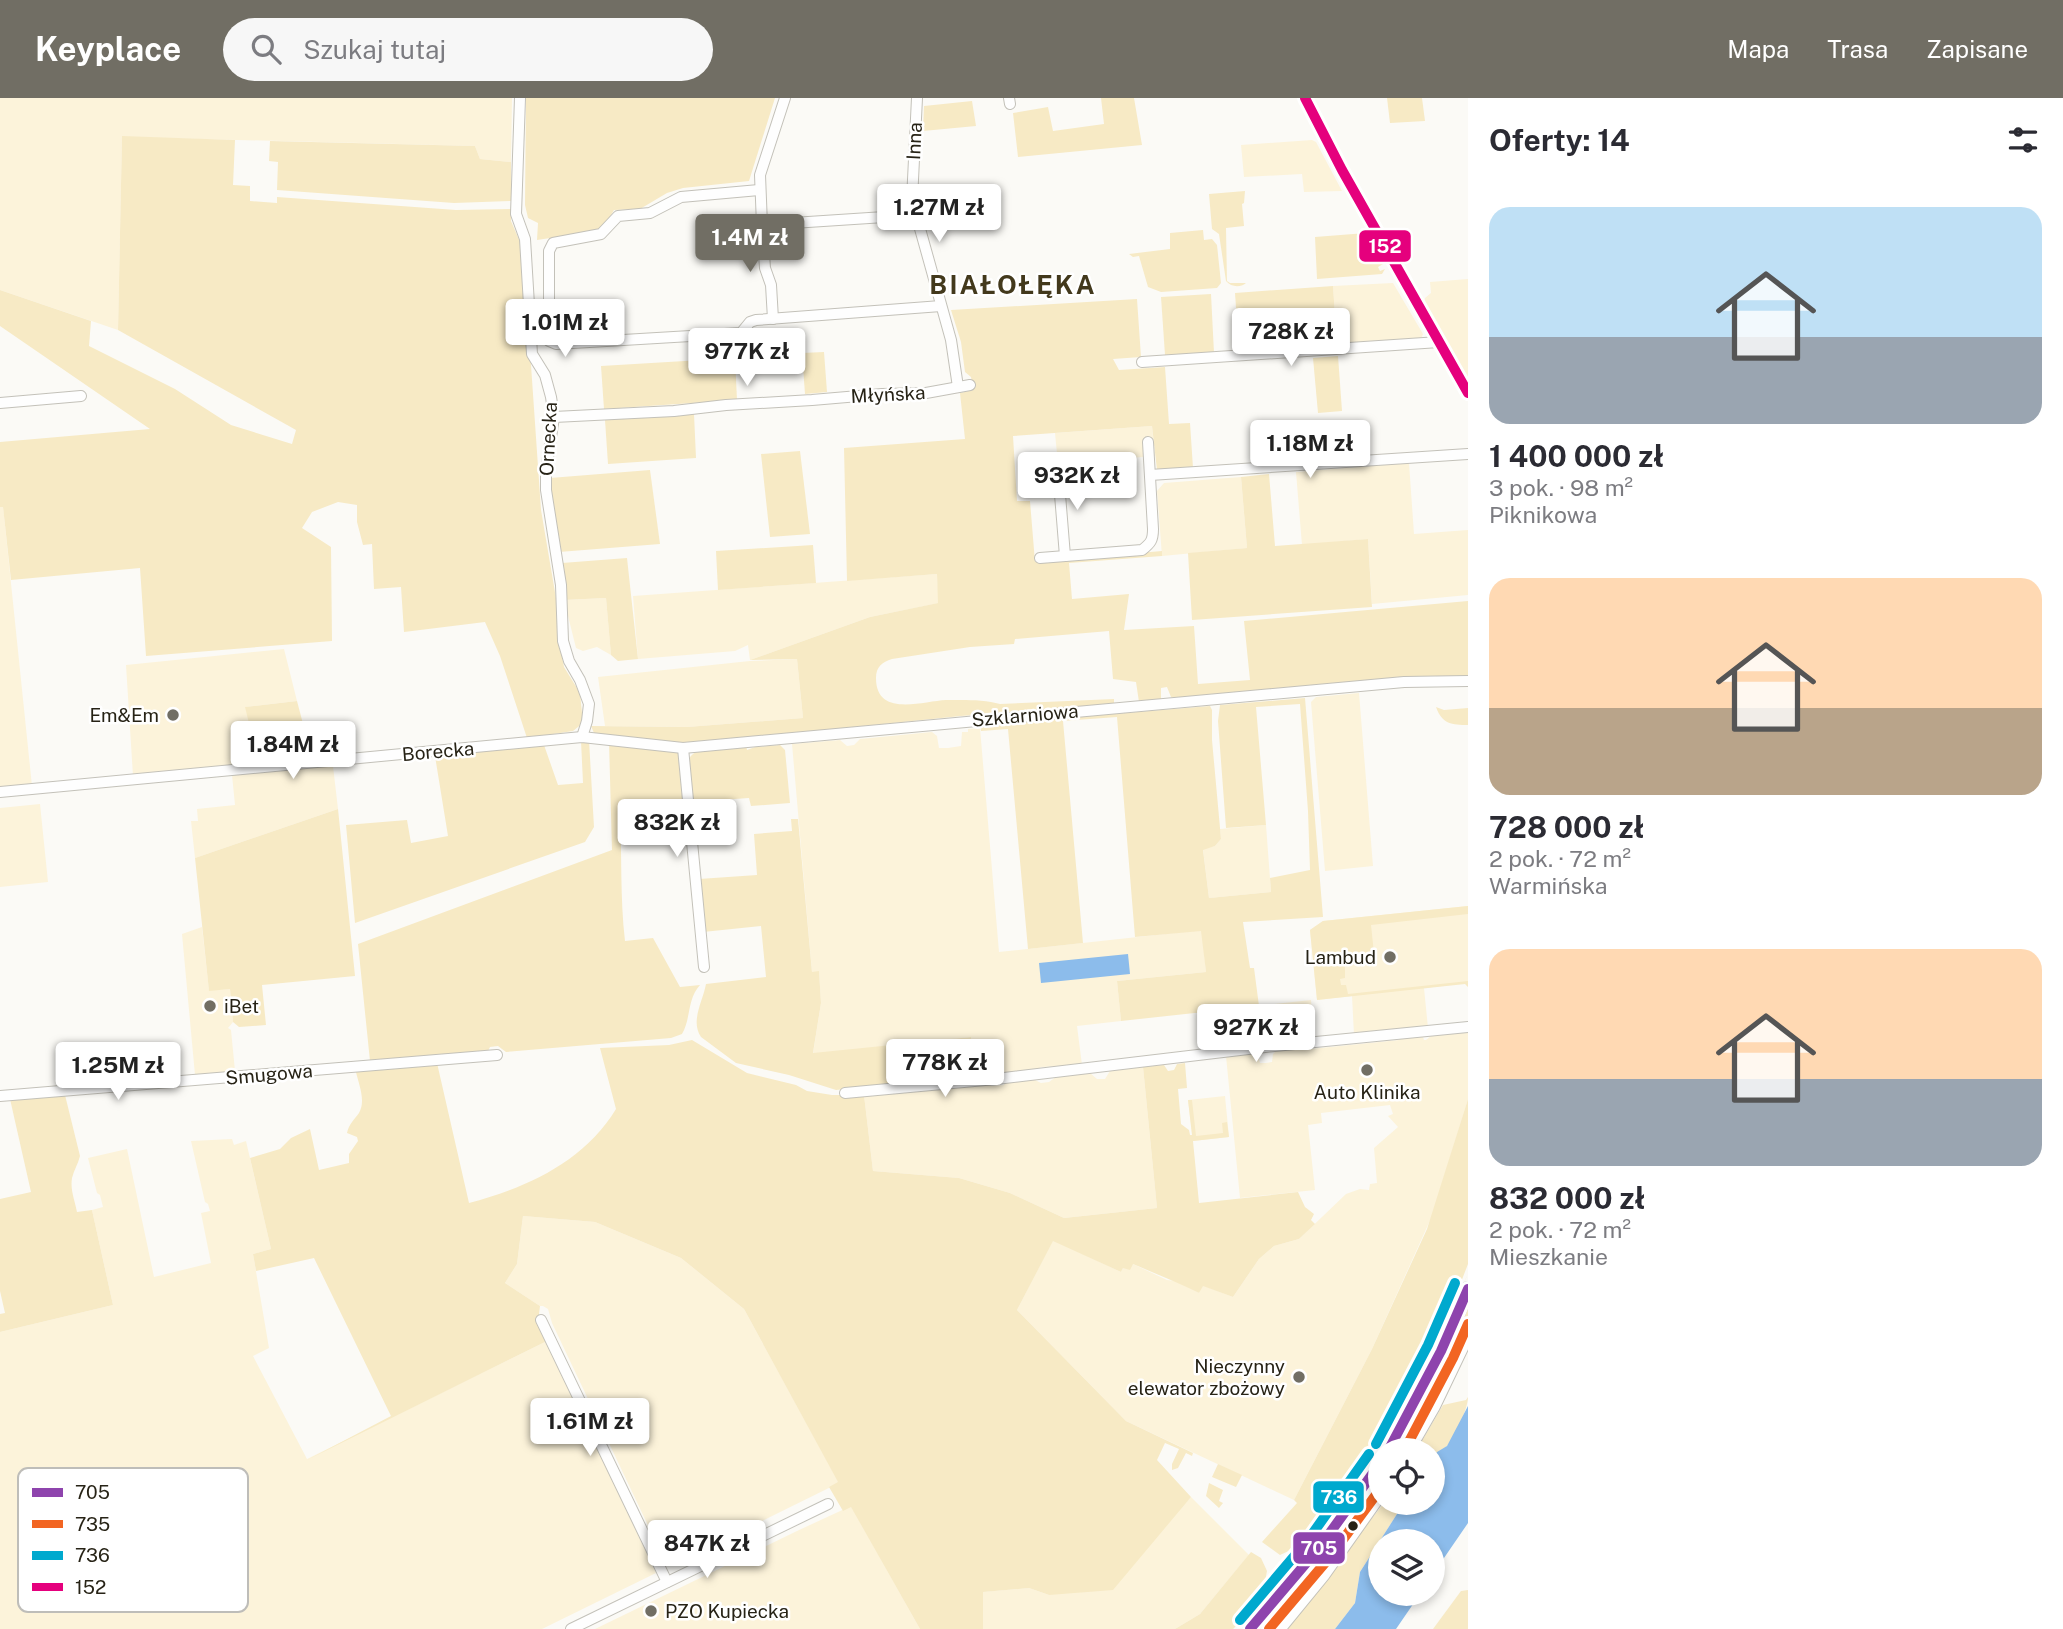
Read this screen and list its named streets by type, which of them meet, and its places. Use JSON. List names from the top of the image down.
{
  "streets": {
    "street": [
      "Inna",
      "Młyńska",
      "Ornecka",
      "Szklarniowa",
      "Borecka",
      "Smugowa"
    ]
  },
  "crossings": [
    ["Inna", "Młyńska"],
    ["Młyńska", "Ornecka"],
    ["Ornecka", "Szklarniowa"],
    ["Ornecka", "Borecka"],
    ["Szklarniowa", "Borecka"]
  ],
  "districts": ["BIAŁOŁĘKA"],
  "places": [
    "Em&Em",
    "Lambud",
    "iBet",
    "Auto Klinika",
    "Nieczynny elewator zbożowy",
    "PZO Kupiecka"
  ],
  "lines": [
    "transit line 152",
    "transit line 736",
    "transit line 705",
    "transit line 735"
  ],
  "legend": [
    "705",
    "735",
    "736",
    "152"
  ],
  "page": {
    "header": "Keyplace",
    "search": "Szukaj tutaj",
    "nav": ["Mapa", "Trasa", "Zapisane"],
    "heading": "Oferty: 14",
    "list": [
      {
        "name": "1 400 000 zł",
        "note": "3 pok. · 98 m² · Piknikowa"
      },
      {
        "name": "728 000 zł",
        "note": "2 pok. · 72 m² · Warmińska"
      },
      {
        "name": "832 000 zł",
        "note": "2 pok. · 72 m² · Mieszkanie"
      }
    ],
    "price": [
      "1.27M zł",
      "1.4M zł",
      "1.01M zł",
      "728K zł",
      "977K zł",
      "1.18M zł",
      "932K zł",
      "1.84M zł",
      "832K zł",
      "927K zł",
      "778K zł",
      "1.25M zł",
      "1.61M zł",
      "847K zł"
    ]
  }
}
